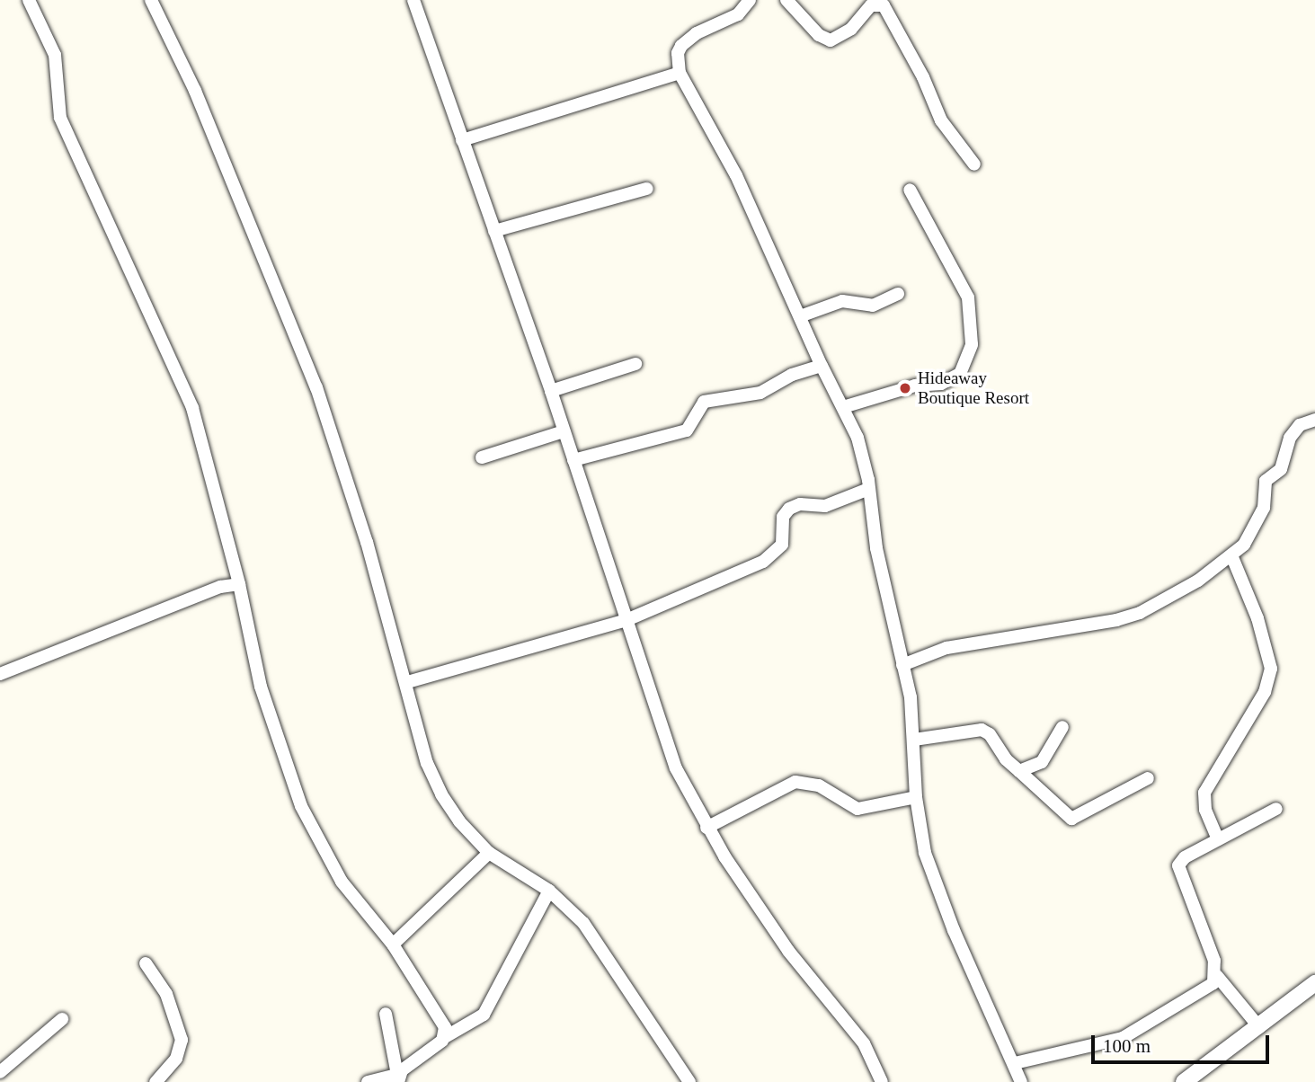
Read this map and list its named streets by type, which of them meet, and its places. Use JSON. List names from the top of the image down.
{
  "places": ["Hideaway Boutique Resort"],
  "scale_bar": "100 m"
}
